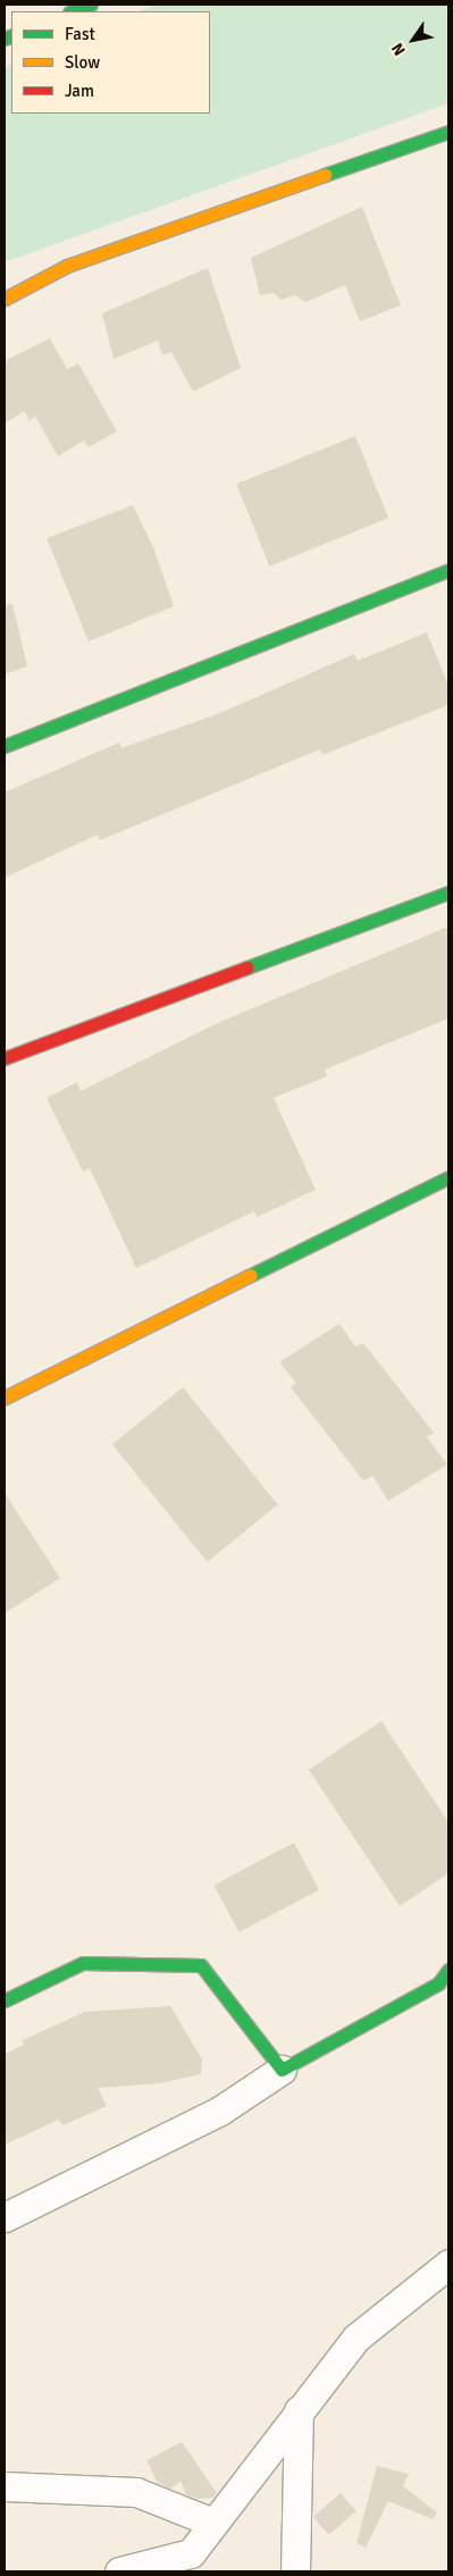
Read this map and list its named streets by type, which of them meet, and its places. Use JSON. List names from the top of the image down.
{
  "legend": ["Fast", "Slow", "Jam"],
  "north": "bottom left"
}
